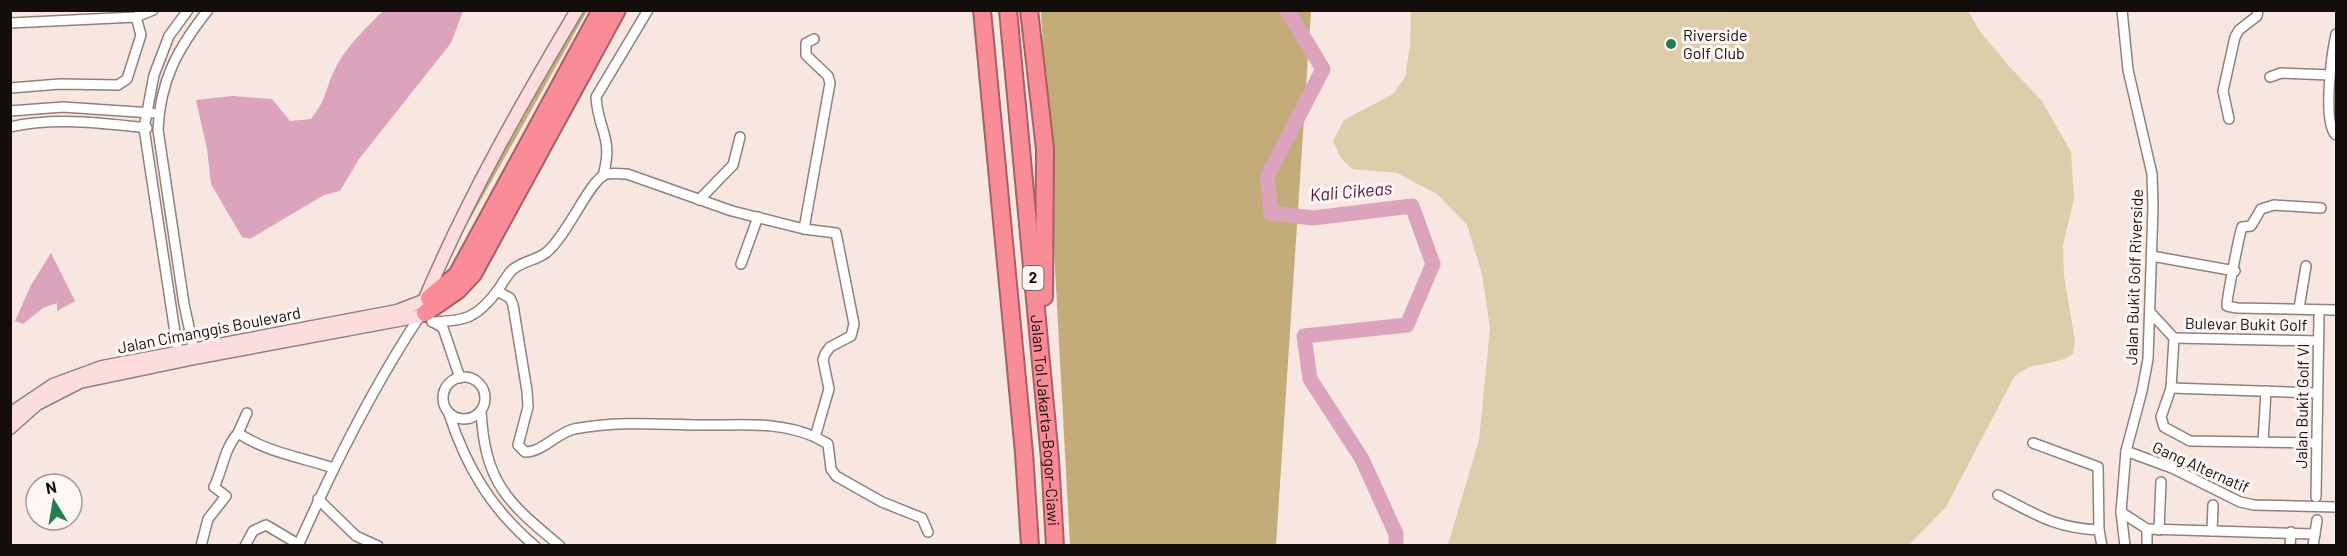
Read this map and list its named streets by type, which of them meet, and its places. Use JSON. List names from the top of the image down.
{
  "streets": {
    "highway": ["2", "Jalan Tol Jakarta–Bogor–Ciawi"],
    "main road": ["Jalan Cimanggis Boulevard"],
    "street": [
      "Jalan Bukit Golf Riverside",
      "Bulevar Bukit Golf",
      "Jalan Bukit Golf VI",
      "Gang Alternatif"
    ]
  },
  "crossings": [
    ["Jalan Bukit Golf Riverside", "Gang Alternatif"],
    ["Bulevar Bukit Golf", "Jalan Bukit Golf VI"]
  ],
  "water": ["Kali Cikeas"],
  "places": ["Riverside Golf Club"],
  "north": "top"
}
